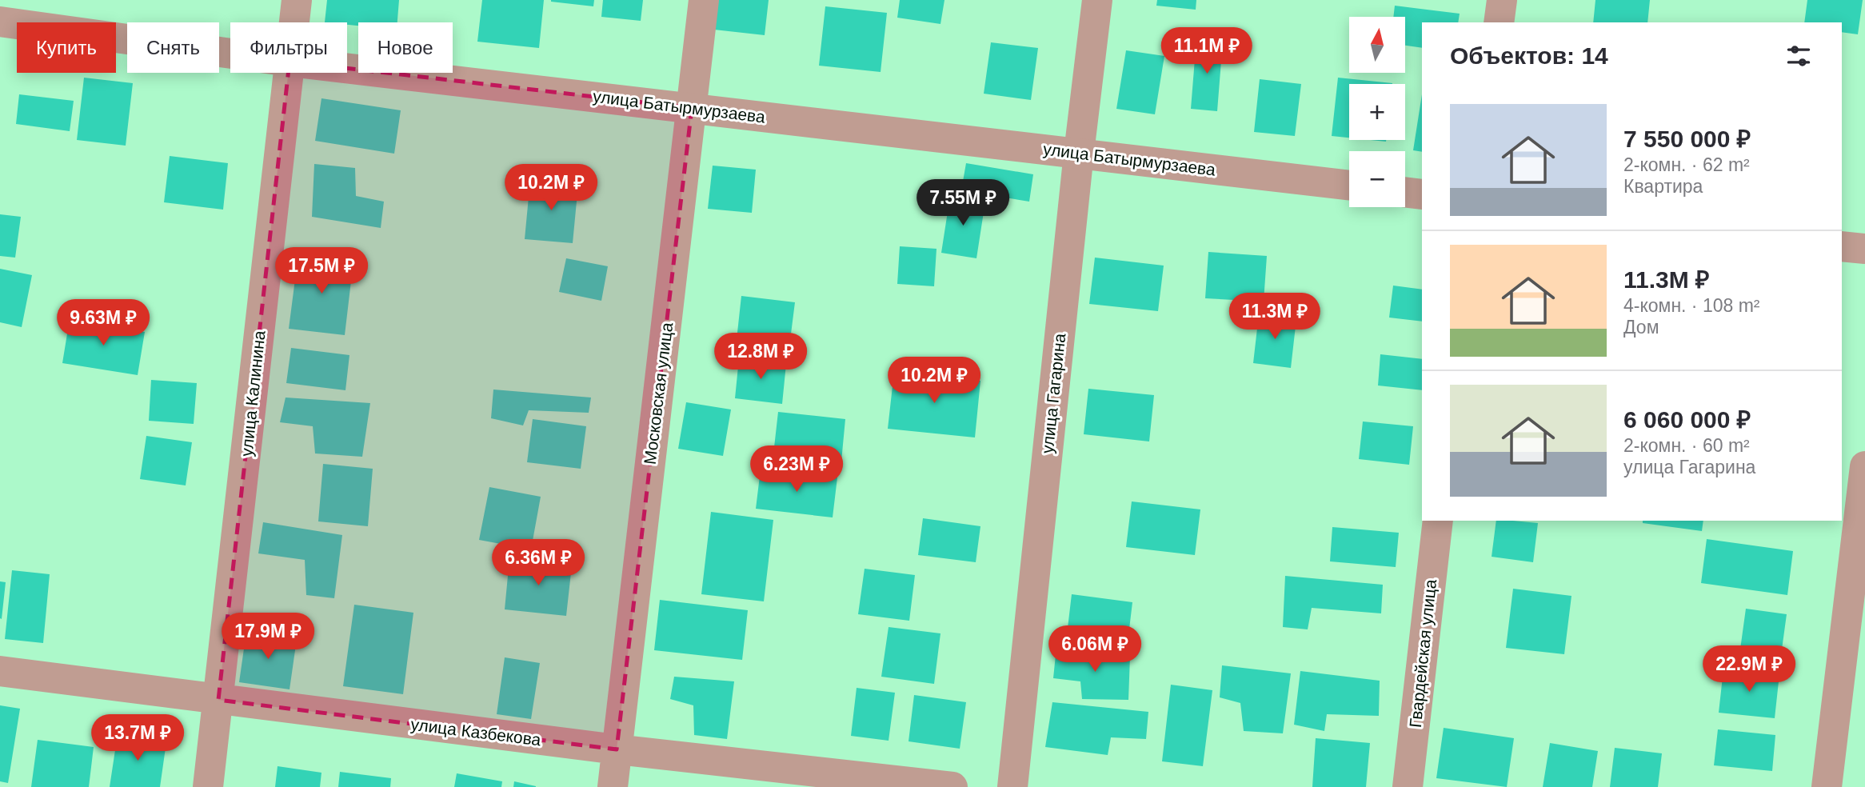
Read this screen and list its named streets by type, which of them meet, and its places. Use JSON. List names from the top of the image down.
{
  "streets": {
    "street": [
      "улица Батырмурзаева",
      "улица Калинина",
      "Московская улица",
      "улица Гагарина",
      "Гвардейская улица",
      "улица Казбекова"
    ]
  },
  "crossings": [
    ["улица Батырмурзаева", "Московская улица"],
    ["улица Батырмурзаева", "улица Гагарина"],
    ["улица Калинина", "улица Казбекова"],
    ["Московская улица", "улица Казбекова"]
  ],
  "north": "top",
  "page": {
    "map_buttons": ["+", "−"],
    "chip": [
      "Купить",
      "Снять",
      "Фильтры",
      "Новое"
    ],
    "heading": "Объектов: 14",
    "price": [
      "11.1M ₽",
      "10.2M ₽",
      "7.55M ₽",
      "17.5M ₽",
      "11.3M ₽",
      "9.63M ₽",
      "12.8M ₽",
      "10.2M ₽",
      "6.23M ₽",
      "6.36M ₽",
      "17.9M ₽",
      "6.06M ₽",
      "22.9M ₽",
      "13.7M ₽"
    ],
    "list": [
      {
        "name": "7 550 000 ₽",
        "note": "2-комн. · 62 m² · Квартира"
      },
      {
        "name": "11.3M ₽",
        "note": "4-комн. · 108 m² · Дом"
      },
      {
        "name": "6 060 000 ₽",
        "note": "2-комн. · 60 m² · улица Гагарина"
      }
    ]
  }
}
